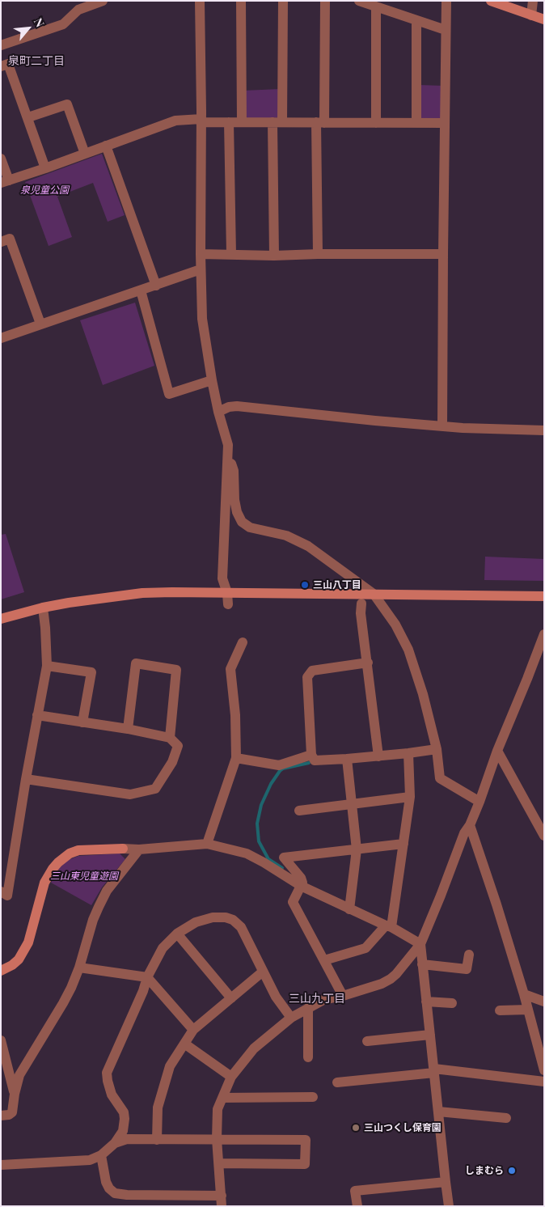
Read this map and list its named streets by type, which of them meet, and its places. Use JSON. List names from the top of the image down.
{
  "districts": ["泉町二丁目", "三山九丁目"],
  "parks": ["泉児童公園", "三山東児童遊園"],
  "places": ["三山八丁目", "三山つくし保育園", "しまむら"],
  "north": "top right"
}
